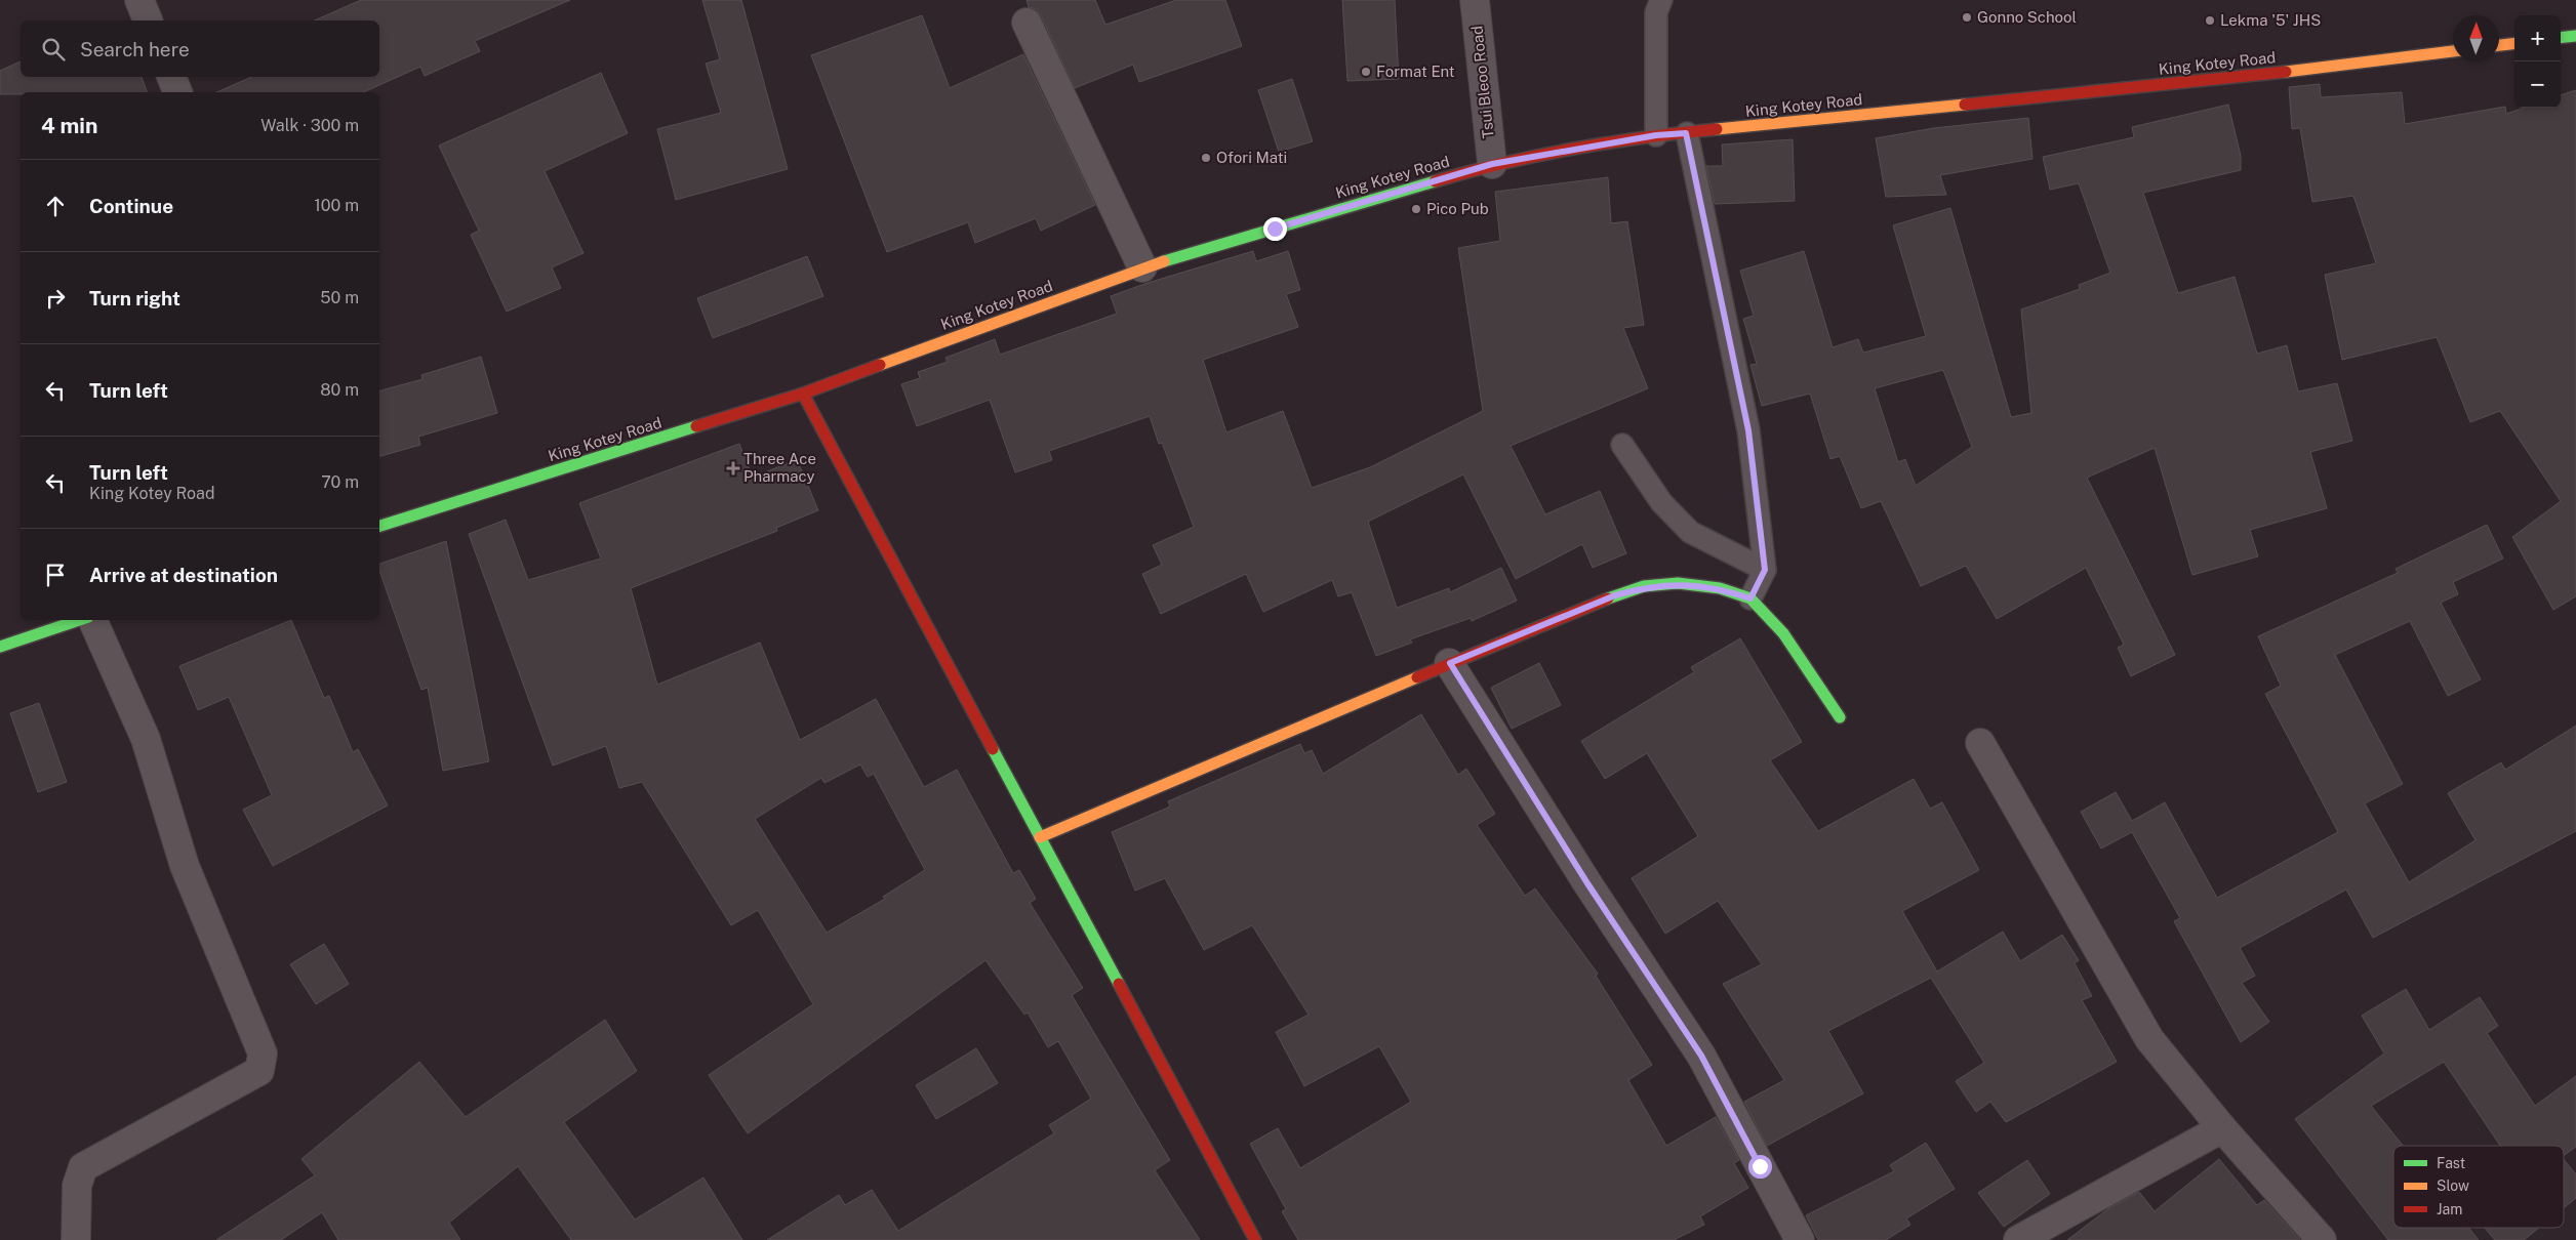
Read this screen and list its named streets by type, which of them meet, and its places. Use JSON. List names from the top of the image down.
{
  "streets": {
    "street": ["King Kotey Road", "Tsui Bleoo Road"]
  },
  "crossings": [
    ["King Kotey Road", "Tsui Bleoo Road"]
  ],
  "places": {
    "other": [
      "Gonno School",
      "Lekma '5' JHS",
      "Format Ent",
      "Ofori Mati",
      "Pico Pub"
    ],
    "health": ["Three Ace Pharmacy"]
  },
  "legend": ["Fast", "Slow", "Jam"],
  "north": "top",
  "page": {
    "map_buttons": ["+", "−"],
    "search": "Search here",
    "heading": ["4 min", "Walk · 300 m"],
    "list": [
      ["Continue", "100 m"],
      ["Turn right", "50 m"],
      ["Turn left", "80 m"],
      ["Turn left", "King Kotey Road", "70 m"],
      "Arrive at destination"
    ]
  }
}
